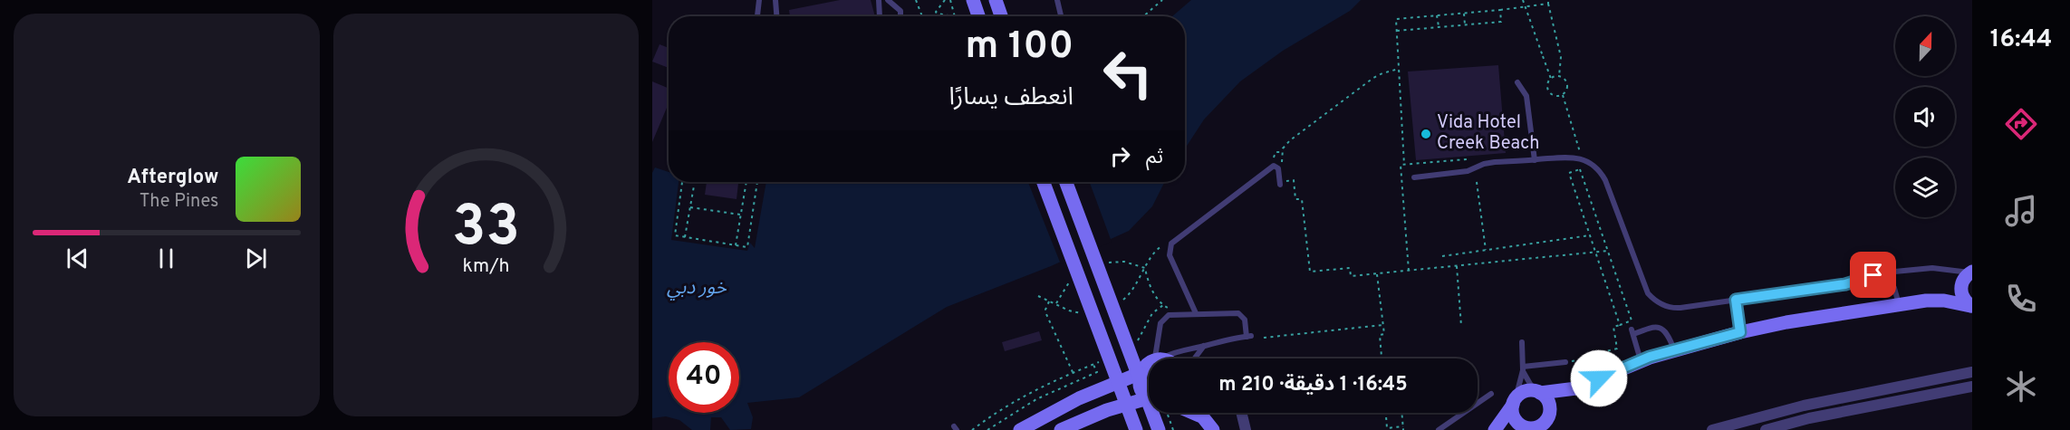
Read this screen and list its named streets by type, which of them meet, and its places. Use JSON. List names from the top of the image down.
{
  "water": ["خور دبي"],
  "places": ["Vida Hotel Creek Beach"],
  "north": "top",
  "page": {
    "tabs": "16:44",
    "turn": ["100 m", "انعطف يسارًا"],
    "then": "ثم",
    "song": ["Afterglow", "The Pines"],
    "limit": "40",
    "trip": "16:45 · 1 دقيقة · 210 m",
    "gauge": ["33", "km/h"]
  }
}
